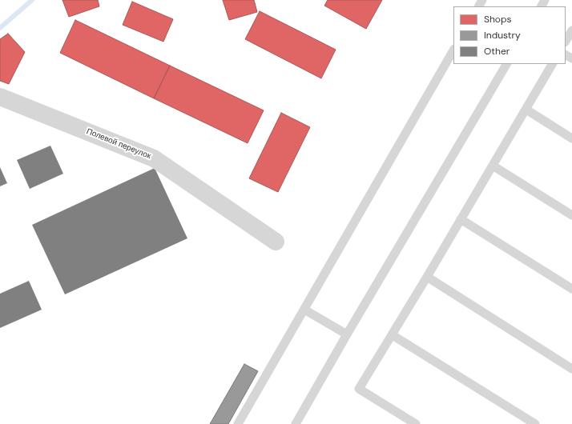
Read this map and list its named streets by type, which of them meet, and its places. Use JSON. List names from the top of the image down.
{
  "streets": {
    "street": ["Полевой переулок"]
  },
  "legend": ["Shops", "Industry", "Other"]
}
